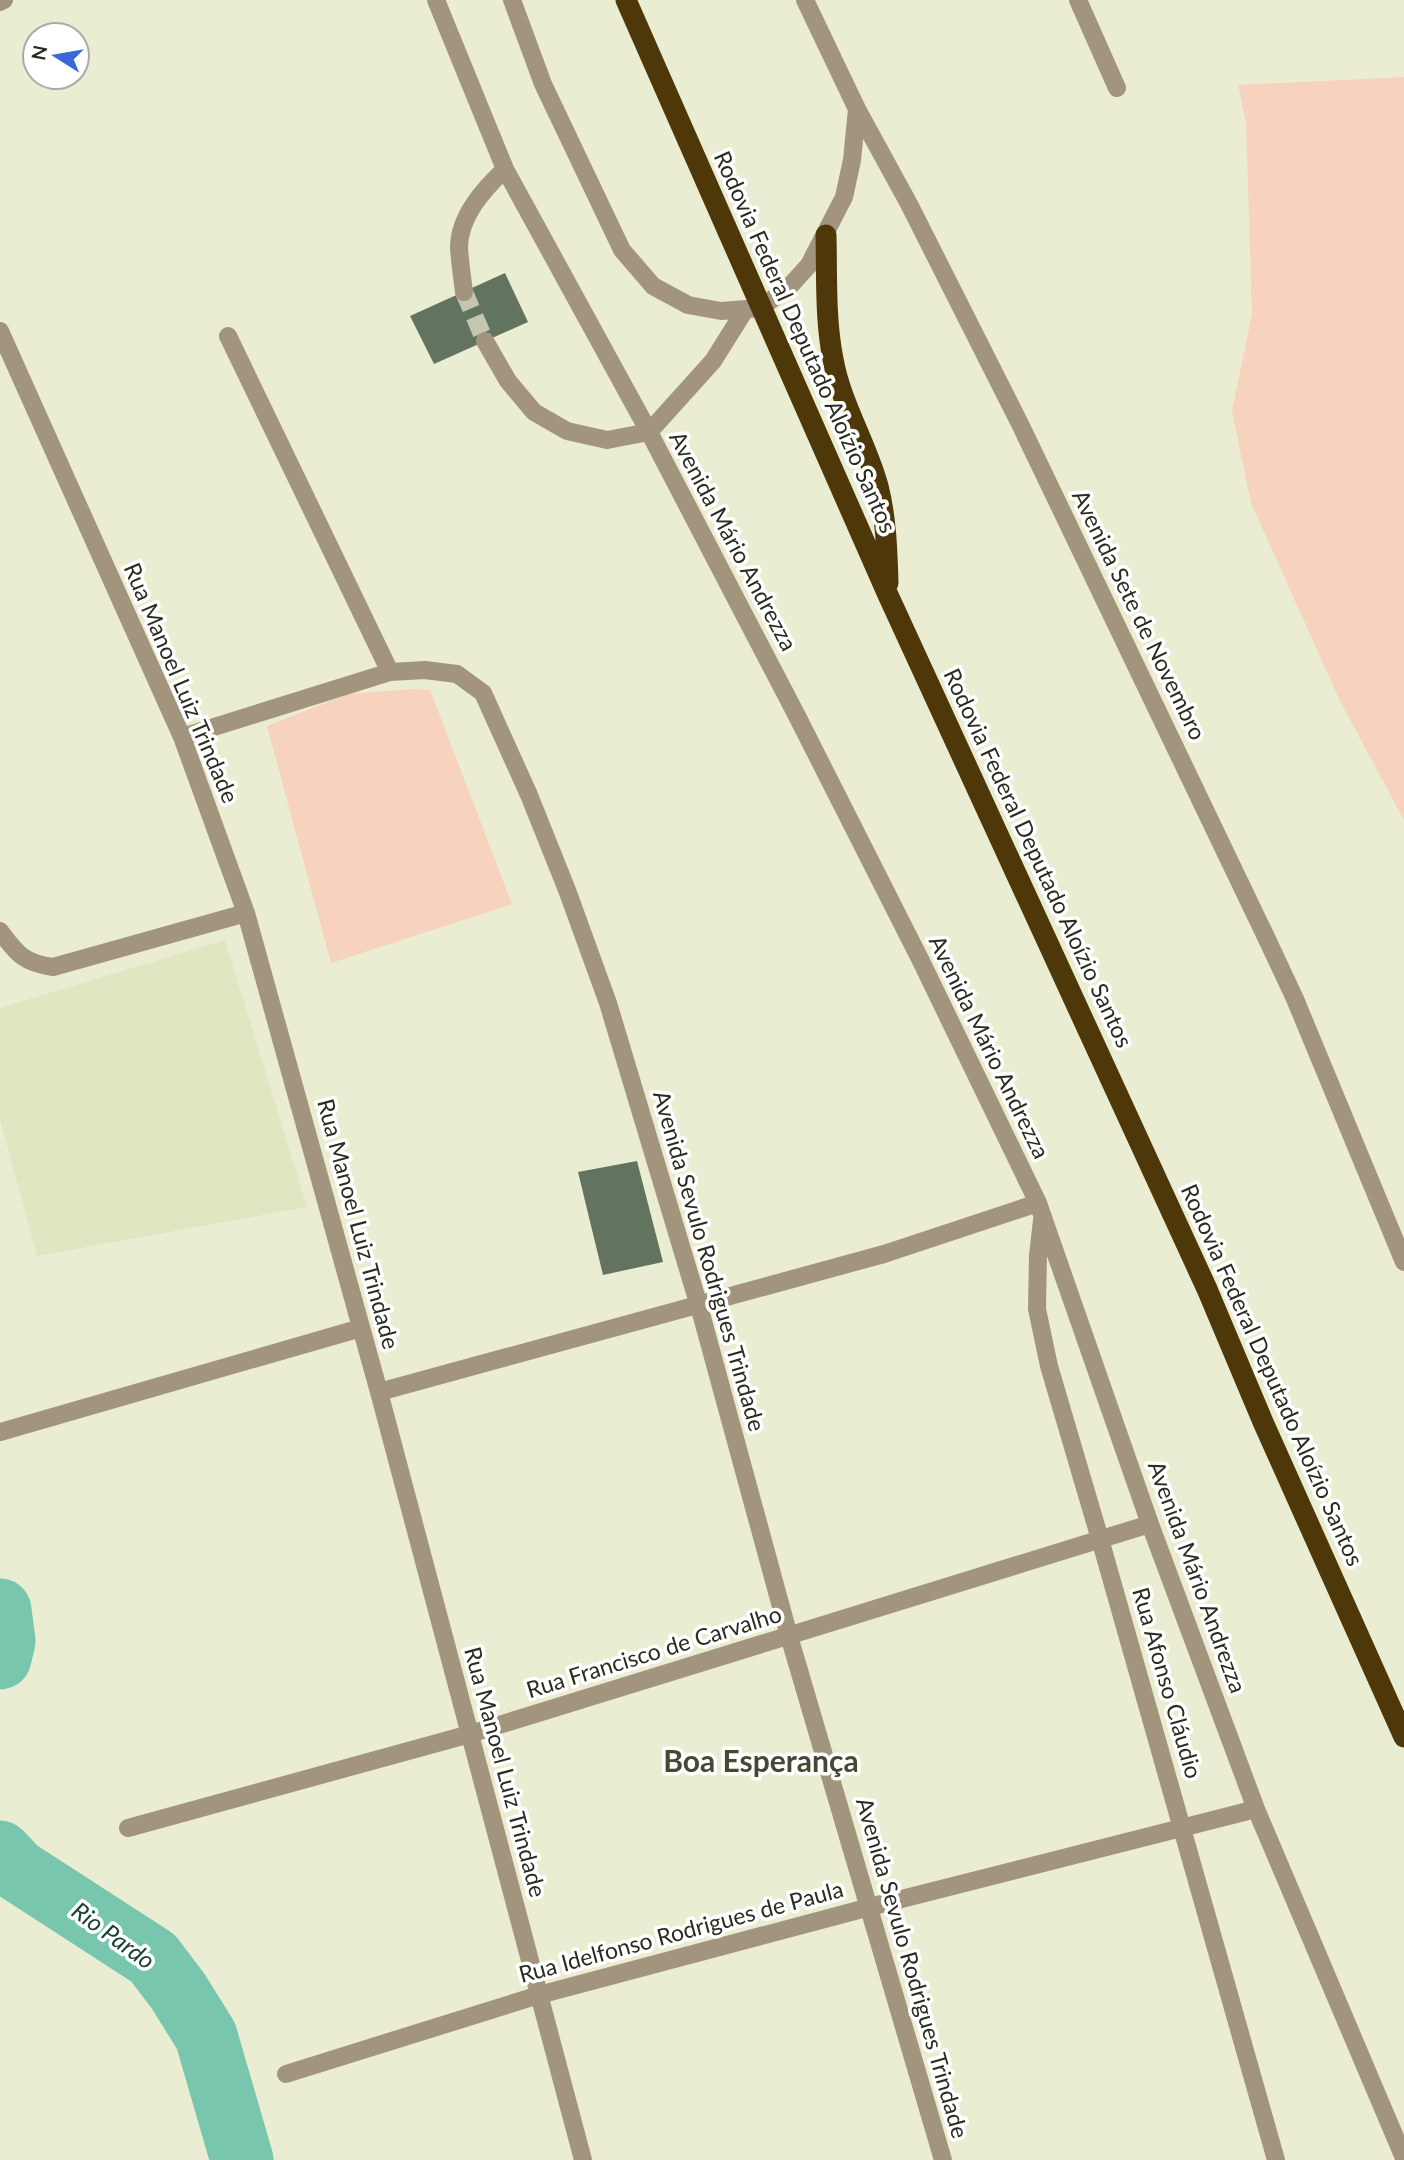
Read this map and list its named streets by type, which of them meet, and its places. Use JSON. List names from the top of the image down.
{
  "streets": {
    "highway": ["Rodovia Federal Deputado Aloízio Santos"],
    "street": [
      "Avenida Mário Andrezza",
      "Avenida Sete de Novembro",
      "Rua Manoel Luiz Trindade",
      "Avenida Sevulo Rodrigues Trindade",
      "Rua Francisco de Carvalho",
      "Rua Afonso Cláudio",
      "Rua Idelfonso Rodrigues de Paula"
    ]
  },
  "crossings": [
    ["Avenida Mário Andrezza", "Rua Francisco de Carvalho"],
    ["Avenida Mário Andrezza", "Rua Afonso Cláudio"],
    ["Avenida Mário Andrezza", "Rua Idelfonso Rodrigues de Paula"],
    ["Rua Manoel Luiz Trindade", "Avenida Sevulo Rodrigues Trindade"],
    ["Rua Manoel Luiz Trindade", "Rua Francisco de Carvalho"],
    ["Rua Manoel Luiz Trindade", "Rua Idelfonso Rodrigues de Paula"],
    ["Avenida Sevulo Rodrigues Trindade", "Rua Francisco de Carvalho"],
    ["Avenida Sevulo Rodrigues Trindade", "Rua Idelfonso Rodrigues de Paula"],
    ["Rua Francisco de Carvalho", "Rua Afonso Cláudio"],
    ["Rua Afonso Cláudio", "Rua Idelfonso Rodrigues de Paula"]
  ],
  "districts": ["Boa Esperança"],
  "water": ["Rio Pardo"],
  "north": "left"
}
